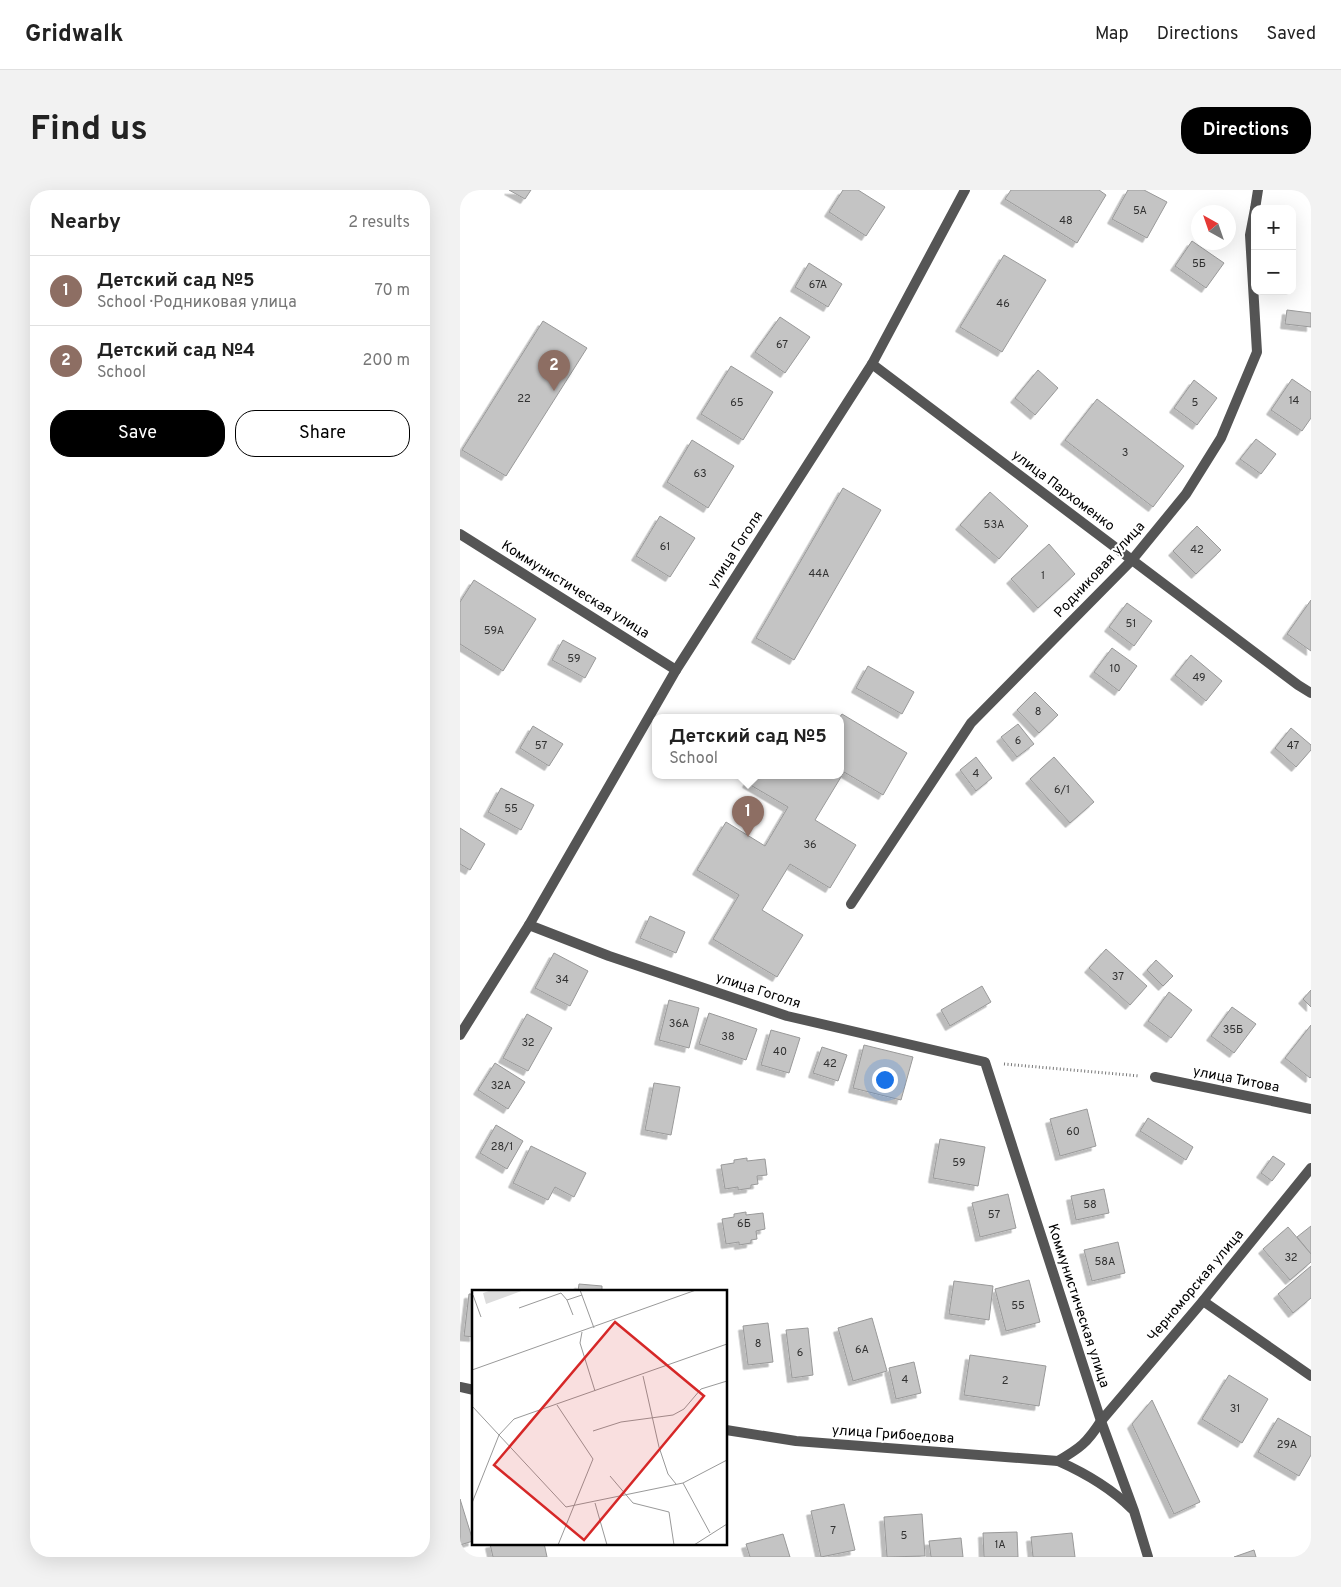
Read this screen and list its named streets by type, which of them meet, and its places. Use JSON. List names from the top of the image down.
{
  "streets": {
    "street": [
      "улица Пархоменко",
      "улица Гоголя",
      "Родниковая улица",
      "Коммунистическая улица",
      "улица Титова",
      "Черноморская улица",
      "улица Грибоедова"
    ]
  },
  "crossings": [
    ["улица Пархоменко", "улица Гоголя"],
    ["улица Пархоменко", "Родниковая улица"],
    ["улица Гоголя", "Коммунистическая улица"],
    ["Коммунистическая улица", "Черноморская улица"],
    ["Коммунистическая улица", "улица Грибоедова"]
  ],
  "house_numbers": [
    "5А",
    "48",
    "5Б",
    "67А",
    "46",
    "67",
    "22",
    "14",
    "65",
    "5",
    "3",
    "63",
    "53А",
    "61",
    "42",
    "44А",
    "1",
    "51",
    "59А",
    "59",
    "10",
    "49",
    "8",
    "6",
    "57",
    "47",
    "4",
    "6/1",
    "55",
    "36",
    "37",
    "34",
    "36А",
    "35Б",
    "38",
    "32",
    "40",
    "42",
    "32А",
    "60",
    "28/1",
    "59",
    "58",
    "57",
    "6Б",
    "32",
    "58А",
    "55",
    "8",
    "6А",
    "6",
    "4",
    "2",
    "31",
    "29А",
    "7",
    "5",
    "1А"
  ],
  "north": "top left",
  "page": {
    "header": "Gridwalk",
    "nav": ["Map", "Directions", "Saved"],
    "buttons": [
      "Directions",
      ["Save", "Share"]
    ],
    "title": "Find us",
    "heading": ["Nearby", "2 results"],
    "map_buttons": ["+", "−"],
    "list": [
      {
        "mark": "1",
        "name": "Детский сад №5",
        "note": "School · Родниковая улица",
        "value": "70 m"
      },
      {
        "mark": "2",
        "name": "Детский сад №4",
        "note": "School",
        "value": "200 m"
      }
    ],
    "pins": ["2", "1"],
    "popup": ["Детский сад №5", "School"]
  }
}
